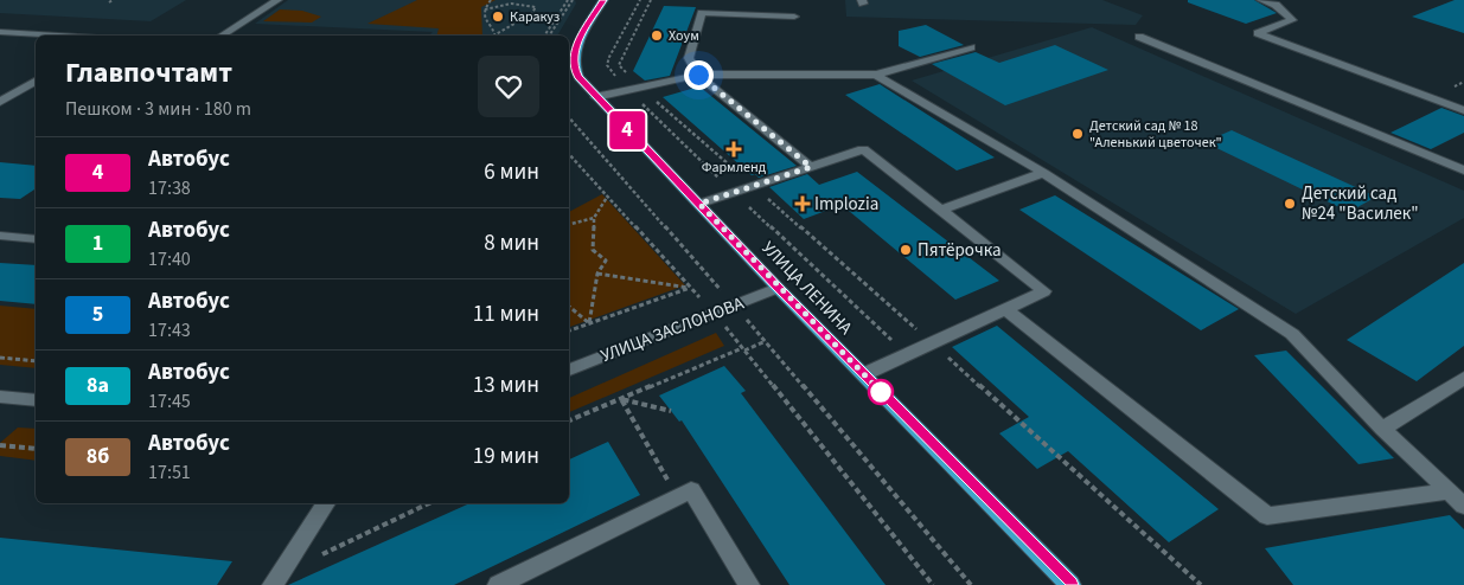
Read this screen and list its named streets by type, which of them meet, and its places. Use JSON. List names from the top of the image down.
{
  "streets": {
    "main road": ["УЛИЦА ЛЕНИНА"],
    "street": ["УЛИЦА ЗАСЛОНОВА"]
  },
  "crossings": [
    ["УЛИЦА ЛЕНИНА", "УЛИЦА ЗАСЛОНОВА"]
  ],
  "places": {
    "other": [
      "Каракуз",
      "Хоум",
      "Детский сад № 18 \"Аленький цветочек\"",
      "Детский сад №24 \"Василек\"",
      "Пятёрочка"
    ],
    "health": ["Фармленд", "Implozia"]
  },
  "lines": ["bus line 4"],
  "page": {
    "on_map": "4",
    "heading": ["Главпочтамт", "Пешком · 3 мин · 180 m"],
    "list": [
      {
        "mark": "4",
        "name": "Автобус",
        "note": "17:38",
        "value": "6 мин"
      },
      {
        "mark": "1",
        "name": "Автобус",
        "note": "17:40",
        "value": "8 мин"
      },
      {
        "mark": "5",
        "name": "Автобус",
        "note": "17:43",
        "value": "11 мин"
      },
      {
        "mark": "8а",
        "name": "Автобус",
        "note": "17:45",
        "value": "13 мин"
      },
      {
        "mark": "8б",
        "name": "Автобус",
        "note": "17:51",
        "value": "19 мин"
      }
    ]
  }
}
